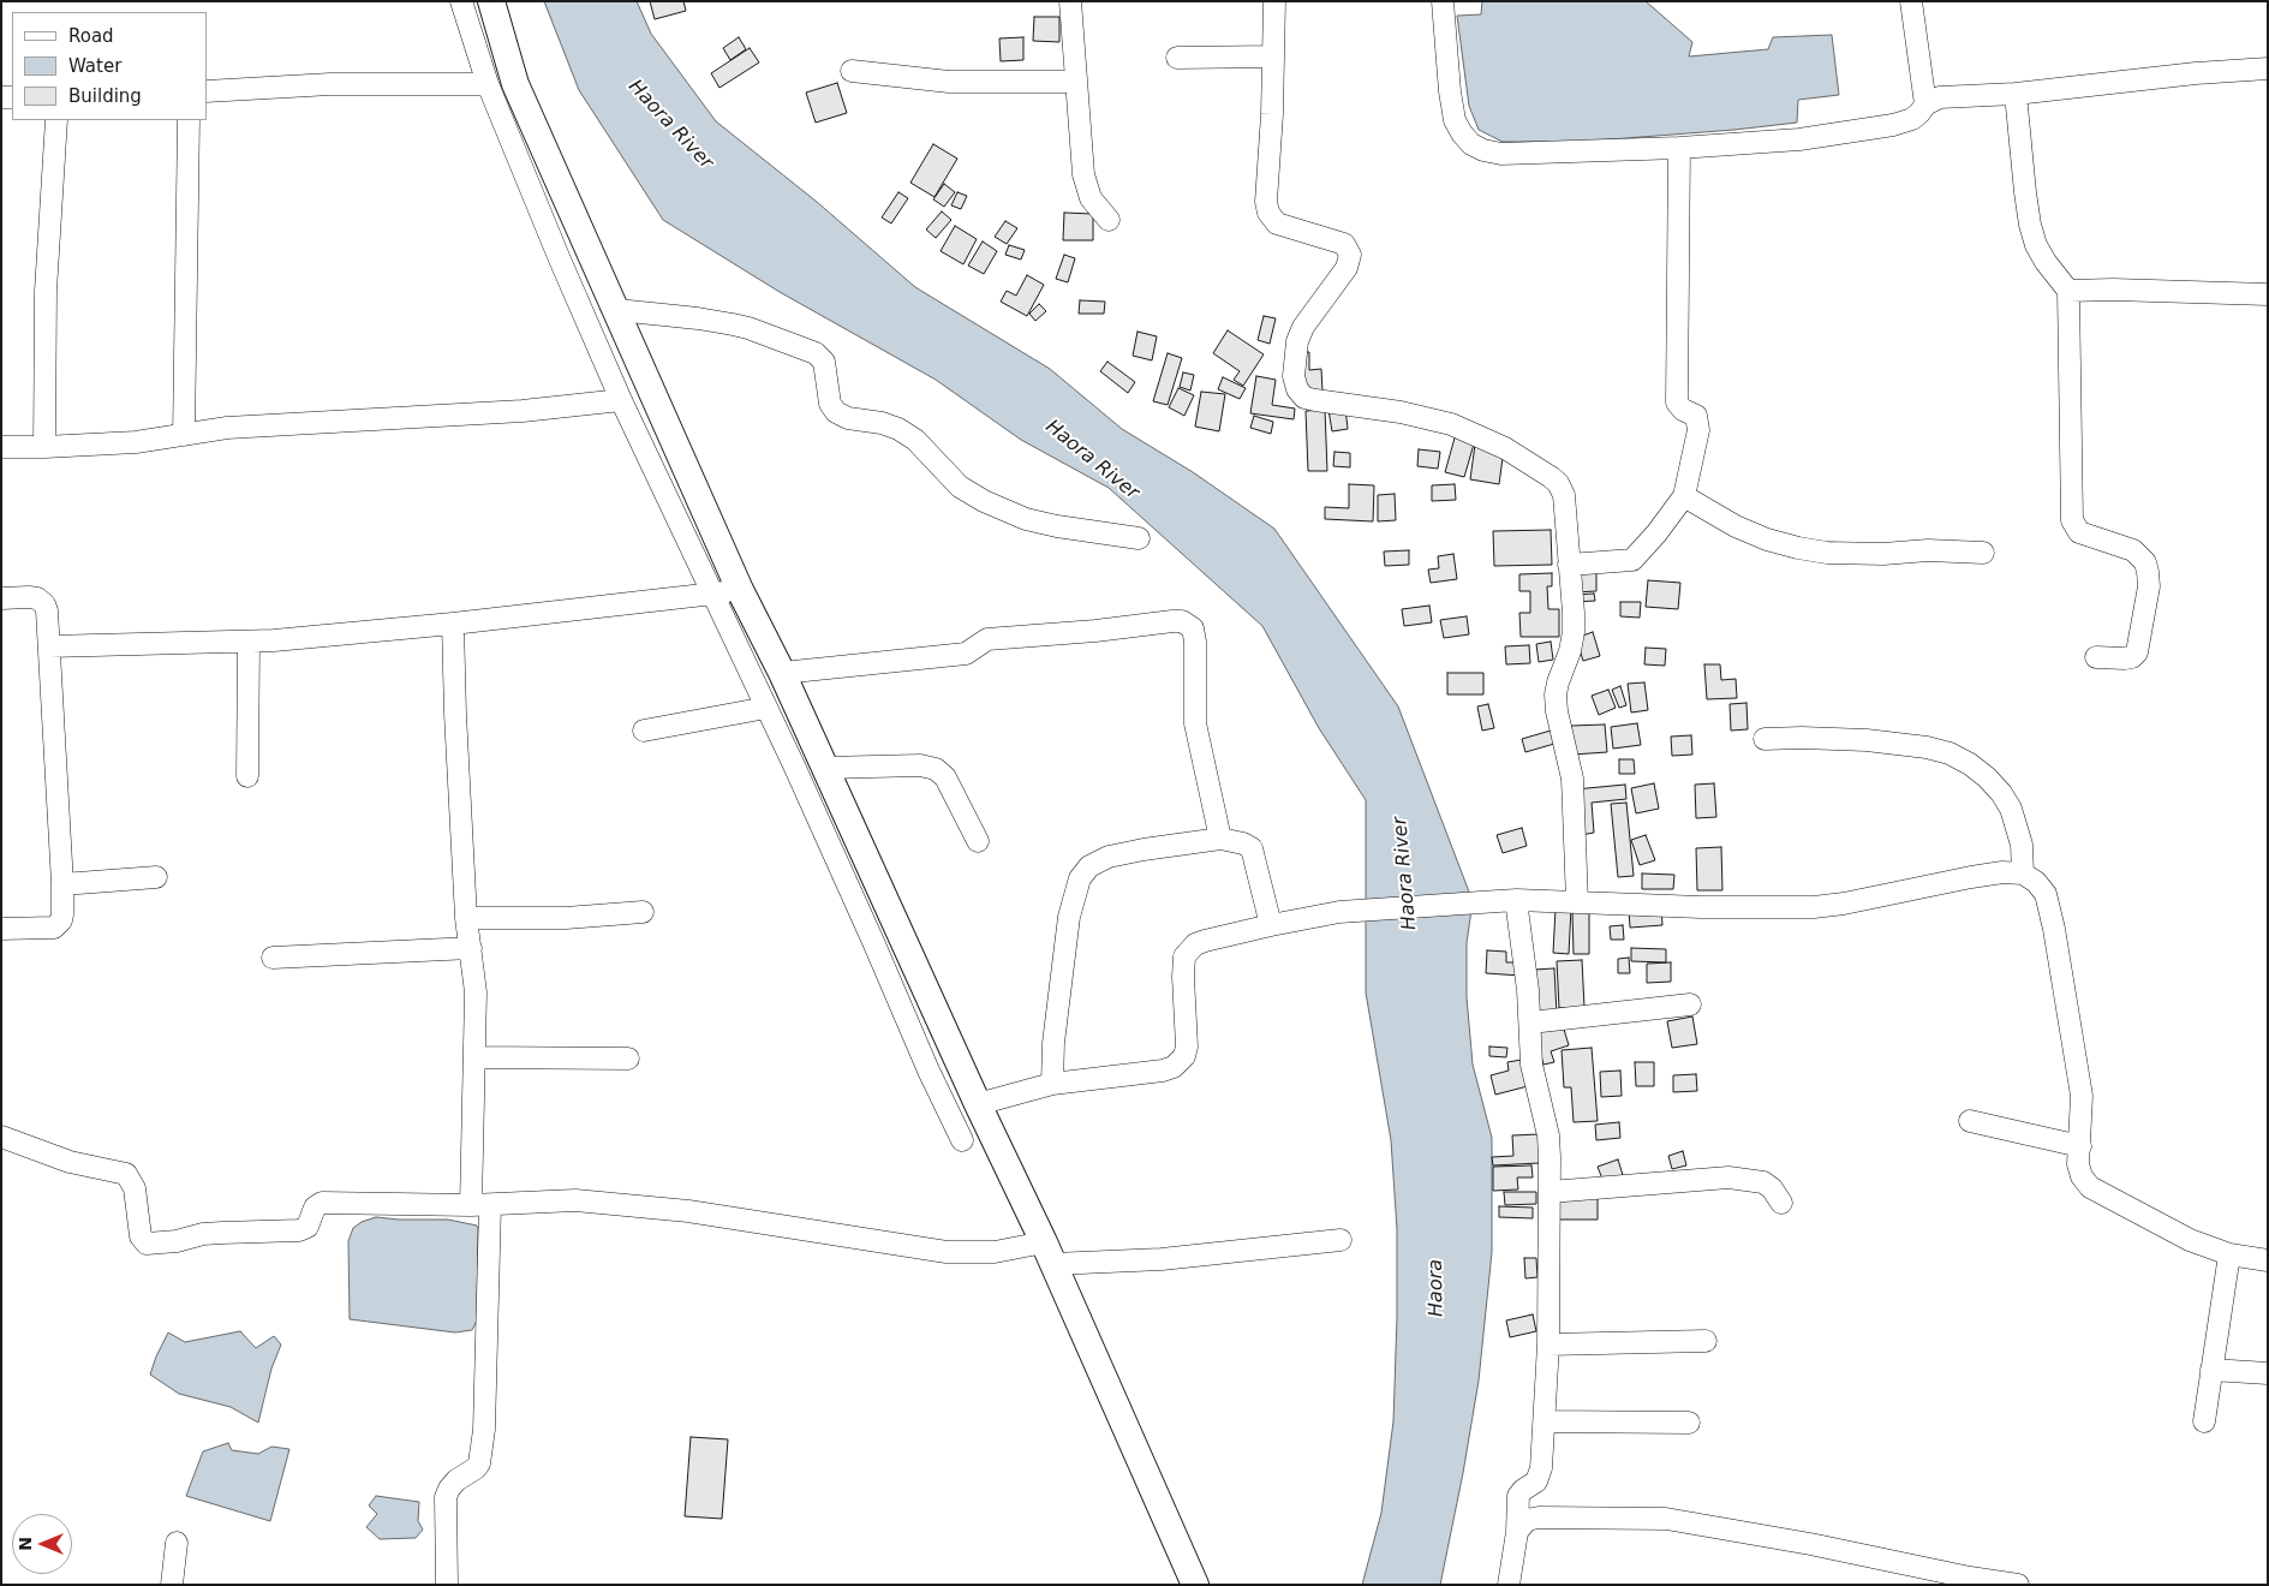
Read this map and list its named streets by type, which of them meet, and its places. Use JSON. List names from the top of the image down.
{
  "water": ["Haora River", "Haora"],
  "legend": ["Road", "Water", "Building"],
  "north": "left"
}
